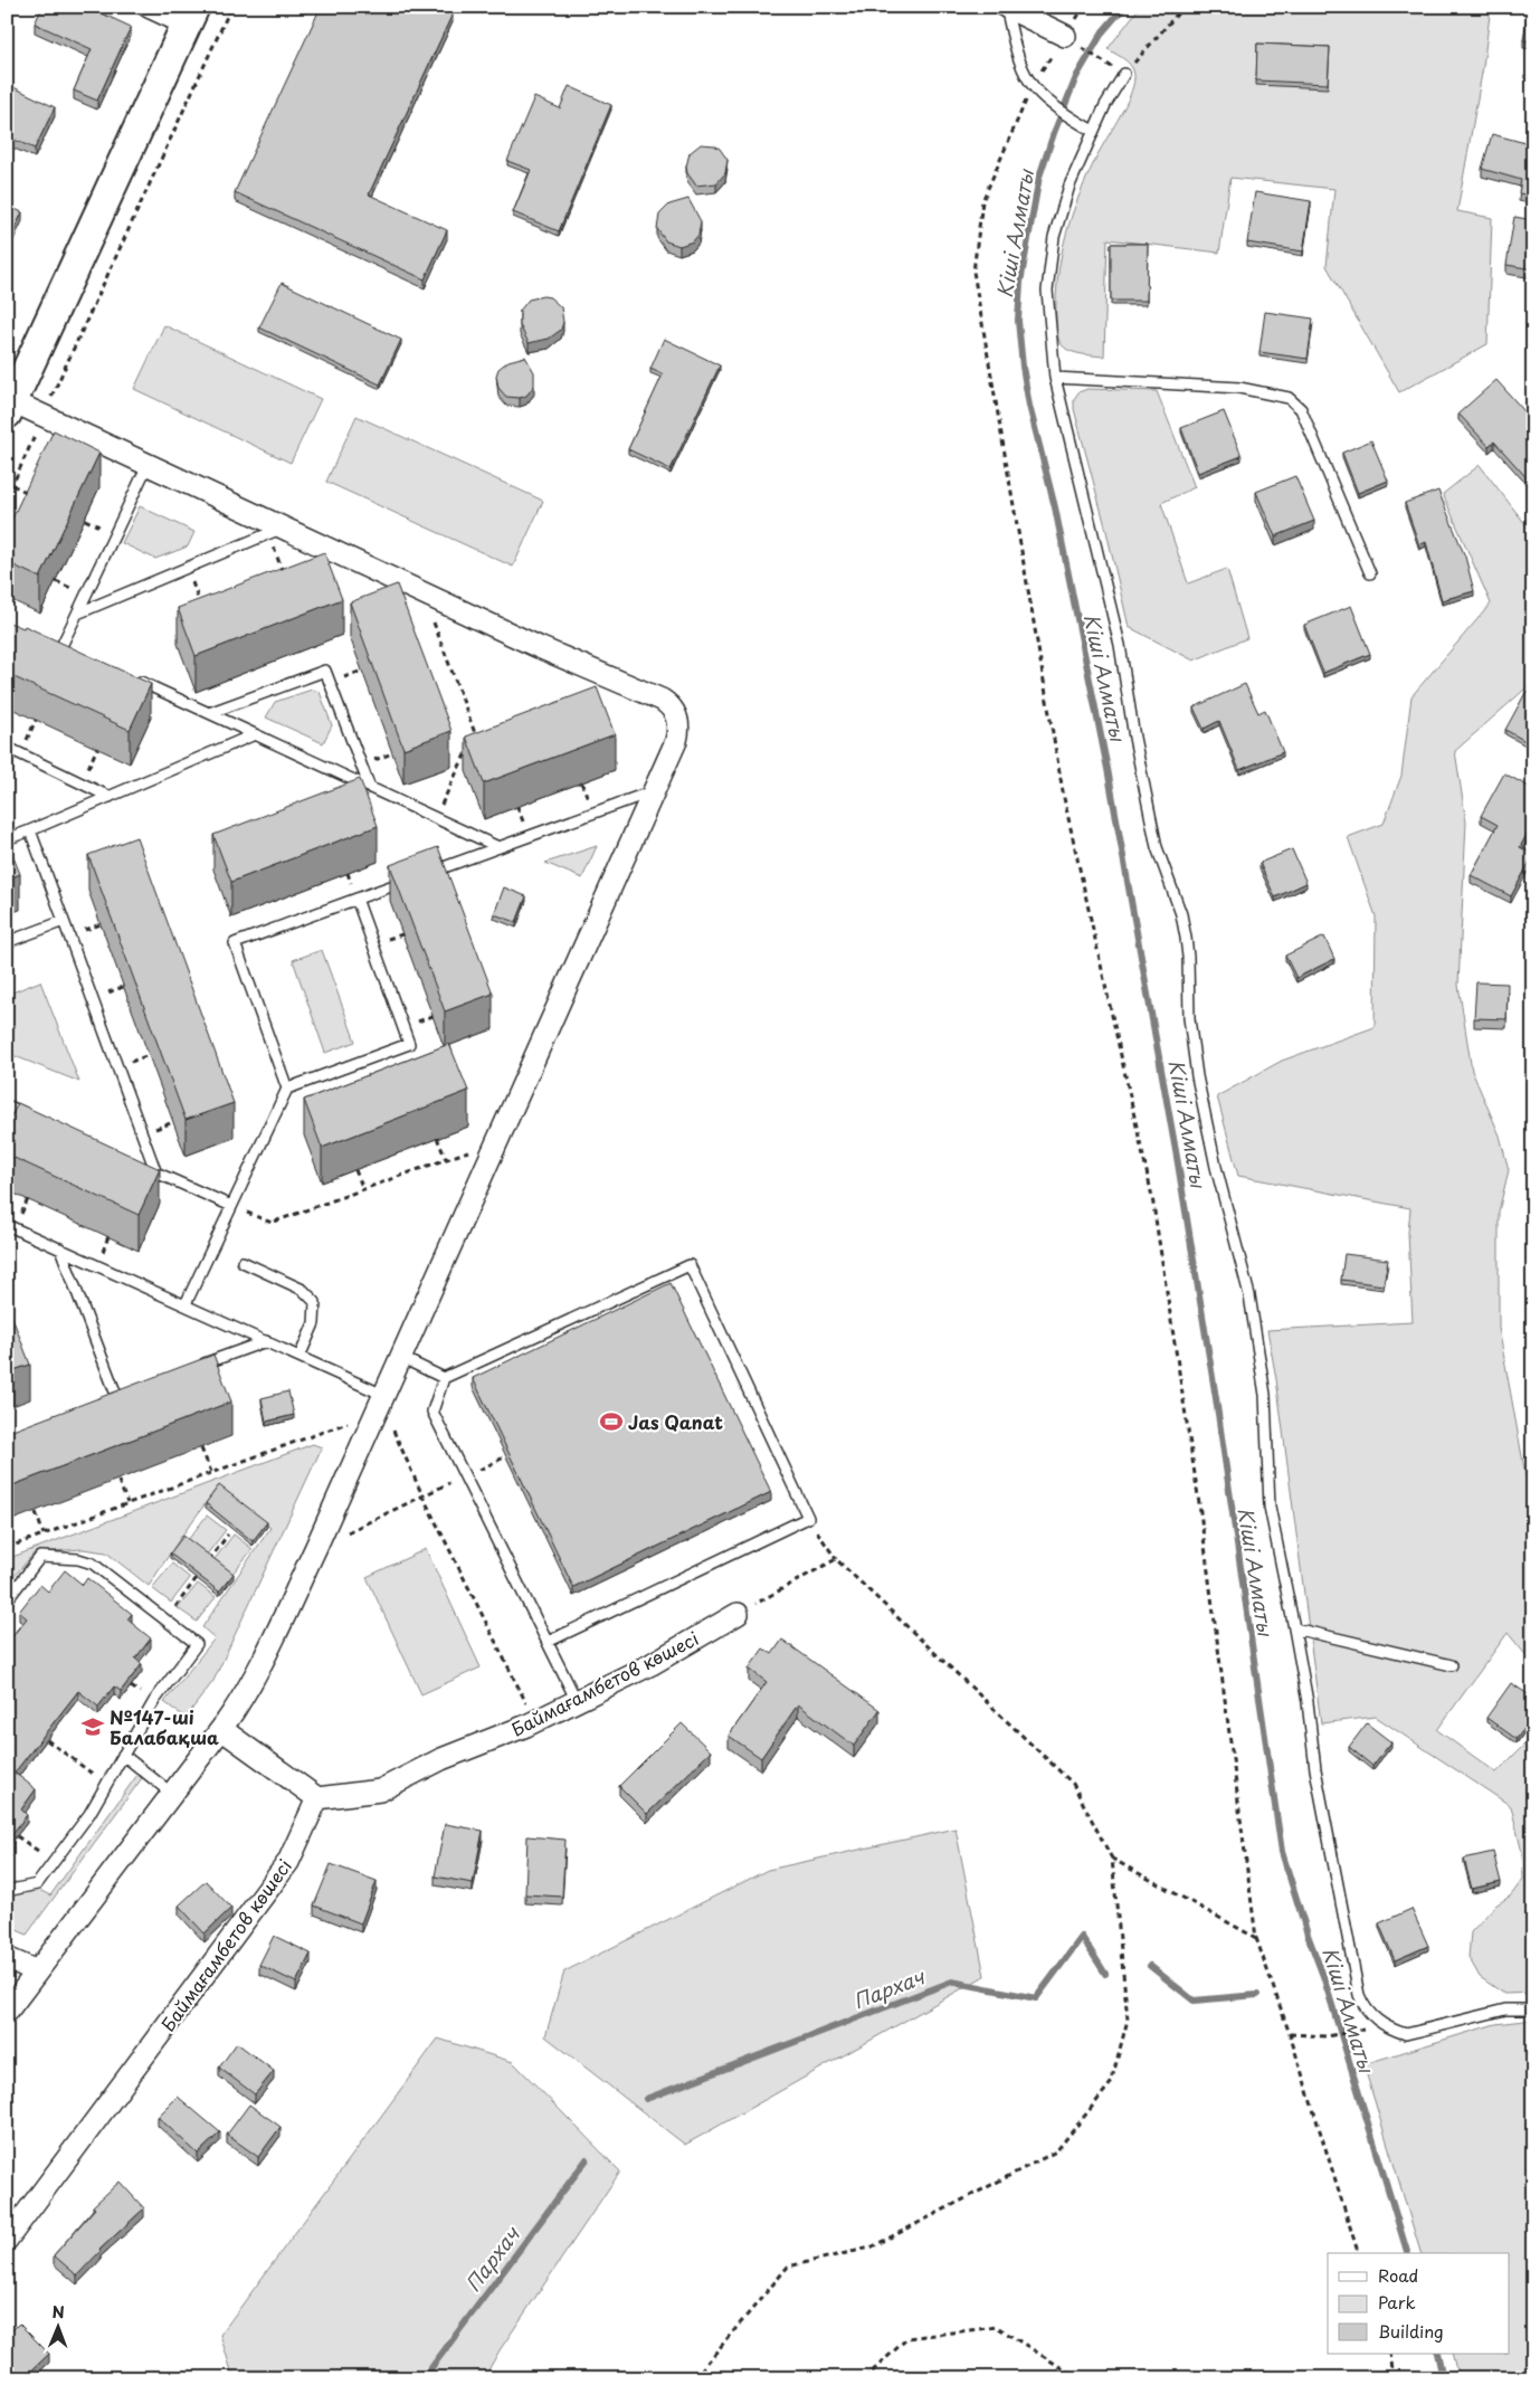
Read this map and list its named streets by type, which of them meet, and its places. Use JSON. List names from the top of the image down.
{
  "streets": {
    "street": ["Баймағамбетов көшесі"]
  },
  "water": ["Кіші Алматы", "Пархач"],
  "places": {
    "sports": ["Jas Qanat"],
    "school or university": ["№147-ші Балабақша"]
  },
  "legend": ["Road", "Park", "Building"],
  "north": "top"
}
